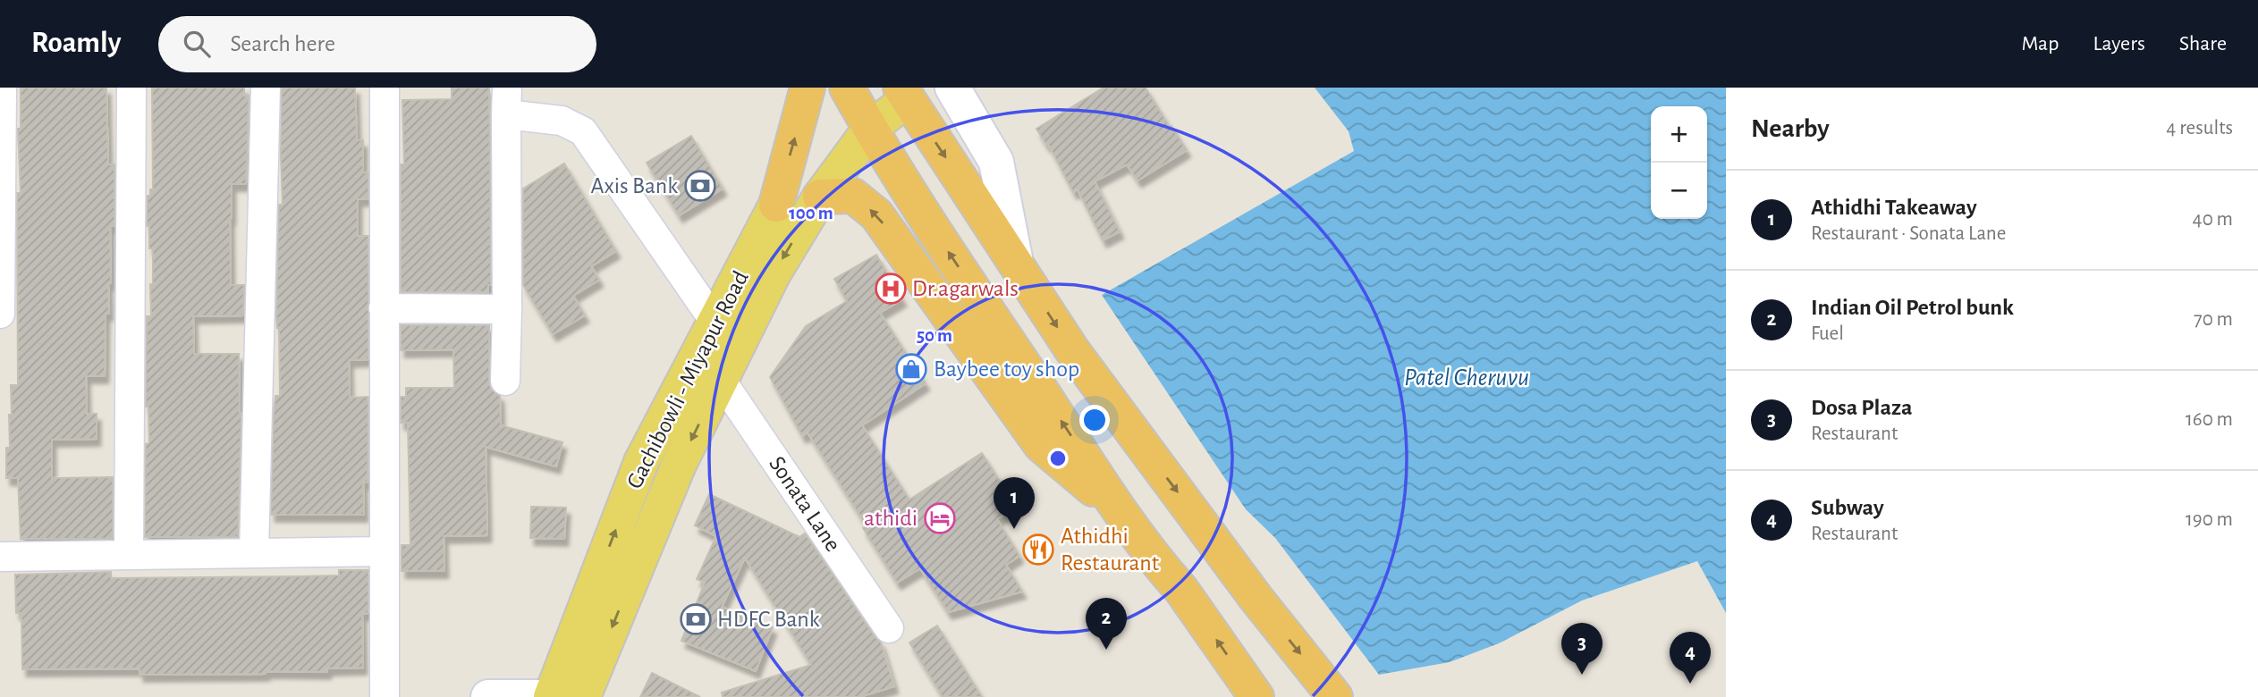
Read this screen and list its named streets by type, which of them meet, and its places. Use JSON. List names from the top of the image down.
{
  "streets": {
    "main road": ["Gachibowli - Miyapur Road"],
    "street": ["Sonata Lane"]
  },
  "water": ["Patel Cheruvu"],
  "places": {
    "bank": ["Axis Bank", "HDFC Bank"],
    "hospital": ["Dr.agarwals"],
    "shop": ["Baybee toy shop"],
    "hotel": ["athidi"],
    "restaurant": ["Athidhi Restaurant"]
  },
  "page": {
    "header": "Roamly",
    "search": "Search here",
    "nav": ["Map", "Layers", "Share"],
    "heading": ["Nearby", "4 results"],
    "map_buttons": ["+", "−"],
    "list": [
      {
        "mark": "1",
        "name": "Athidhi Takeaway",
        "note": "Restaurant · Sonata Lane",
        "value": "40 m"
      },
      {
        "mark": "2",
        "name": "Indian Oil Petrol bunk",
        "note": "Fuel",
        "value": "70 m"
      },
      {
        "mark": "3",
        "name": "Dosa Plaza",
        "note": "Restaurant",
        "value": "160 m"
      },
      {
        "mark": "4",
        "name": "Subway",
        "note": "Restaurant",
        "value": "190 m"
      }
    ],
    "pins": [
      "1",
      "2",
      "3",
      "4"
    ]
  },
  "rings": ["100 m", "50 m"]
}
